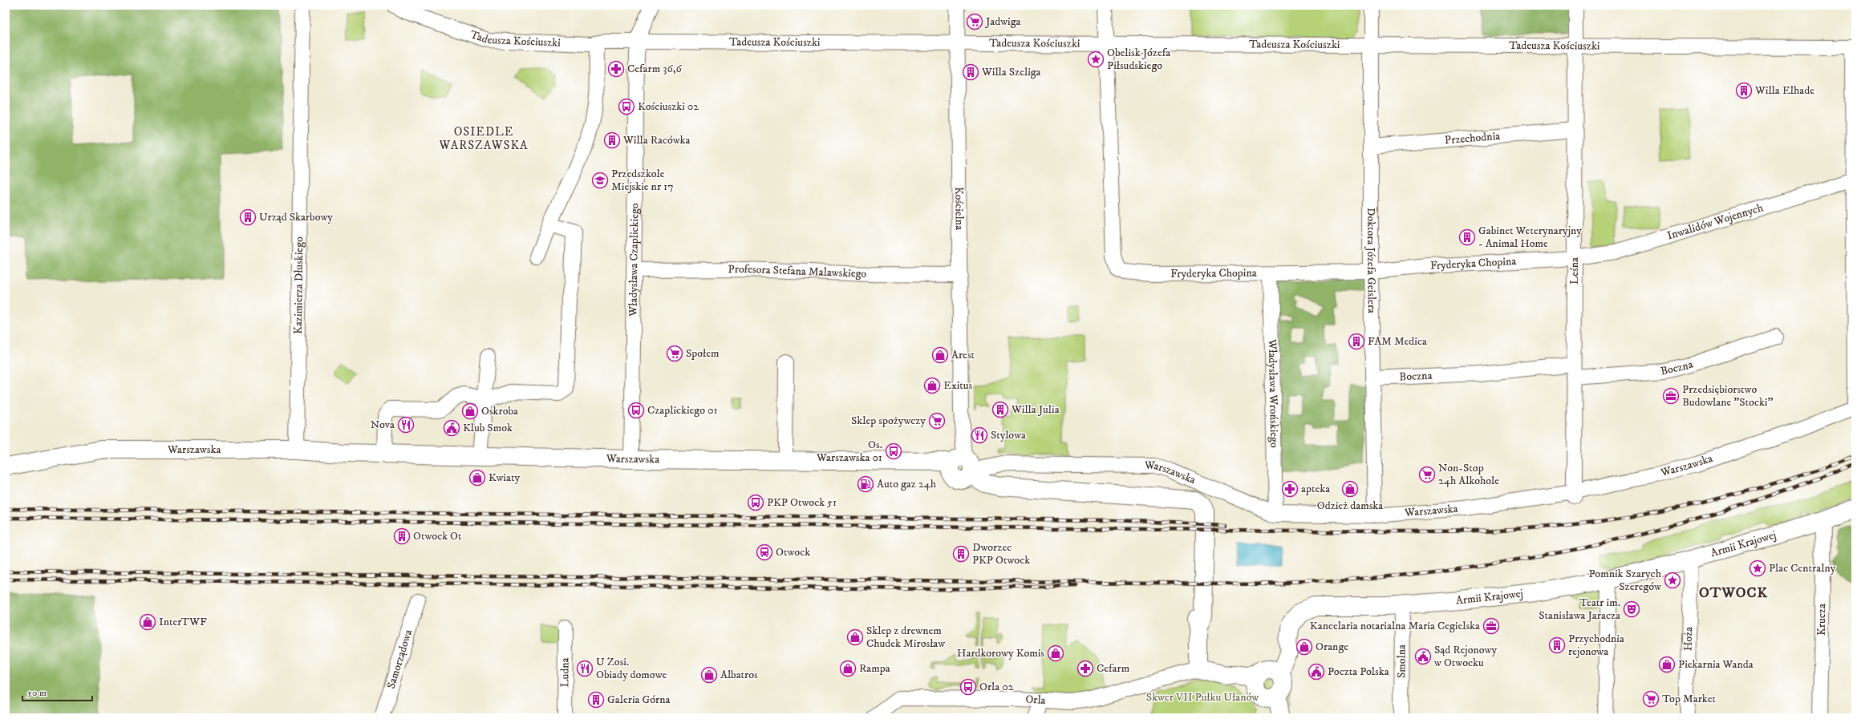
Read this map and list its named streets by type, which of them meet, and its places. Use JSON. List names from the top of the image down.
{
  "streets": {
    "main road": ["Warszawska", "Armii Krajowej", "Orla"],
    "street": [
      "Tadeusza Kościuszki",
      "Przechodnia",
      "Kościelna",
      "Inwalidów Wojennych",
      "Władysława Czaplickiego",
      "Doktora Józefa Geislera",
      "Fryderyka Chopina",
      "Leśna",
      "Profesora Stefana Malawskiego",
      "Kazimierza Dłuskiego",
      "Boczna",
      "Władysława Wrońskiego",
      "Krucza",
      "Hoża",
      "Samorządowa",
      "Smolna",
      "Ludna"
    ]
  },
  "crossings": [
    ["Tadeusza Kościuszki", "Kościelna"],
    ["Tadeusza Kościuszki", "Władysława Czaplickiego"],
    ["Tadeusza Kościuszki", "Doktora Józefa Geislera"],
    ["Tadeusza Kościuszki", "Fryderyka Chopina"],
    ["Tadeusza Kościuszki", "Leśna"],
    ["Przechodnia", "Doktora Józefa Geislera"],
    ["Przechodnia", "Leśna"],
    ["Kościelna", "Profesora Stefana Malawskiego"],
    ["Kościelna", "Warszawska"],
    ["Inwalidów Wojennych", "Fryderyka Chopina"],
    ["Inwalidów Wojennych", "Leśna"],
    ["Władysława Czaplickiego", "Profesora Stefana Malawskiego"],
    ["Władysława Czaplickiego", "Warszawska"],
    ["Doktora Józefa Geislera", "Fryderyka Chopina"],
    ["Doktora Józefa Geislera", "Boczna"],
    ["Doktora Józefa Geislera", "Warszawska"],
    ["Fryderyka Chopina", "Leśna"],
    ["Fryderyka Chopina", "Władysława Wrońskiego"],
    ["Leśna", "Boczna"],
    ["Leśna", "Warszawska"],
    ["Kazimierza Dłuskiego", "Warszawska"],
    ["Władysława Wrońskiego", "Warszawska"],
    ["Warszawska", "Orla"],
    ["Armii Krajowej", "Krucza"],
    ["Armii Krajowej", "Hoża"],
    ["Armii Krajowej", "Smolna"],
    ["Armii Krajowej", "Orla"]
  ],
  "districts": ["OSIEDLE WARSZAWSKA", "OTWOCK"],
  "parks": ["Skwer VII Pułku Ułanów"],
  "places": {
    "supermarket": [
      "Jadwiga",
      "Społem",
      "Sklep spożywczy",
      "Non-Stop 24h Alkohole",
      "Top Market"
    ],
    "place": ["Obelisk Józefa Piłsudskiego", "Plac Centralny", "Pomnik Szarych Szeregów"],
    "pharmacy": ["Cefarm 36,6", "apteka", "Cefarm"],
    "building": [
      "Willa Szeliga",
      "Willa Elhade",
      "Willa Racówka",
      "Urząd Skarbowy",
      "Gabinet Weterynaryjny - Animal Home",
      "FAM Medica",
      "Willa Julia",
      "Otwock Ot",
      "Dworzec PKP Otwock",
      "Przychodnia rejonowa",
      "Galeria Górna"
    ],
    "bus stop": [
      "Kościuszki 02",
      "Czaplickiego 01",
      "Os. Warszawska 01",
      "PKP Otwock 51",
      "Orla 02"
    ],
    "school or university": ["Przedszkole Miejskie nr 17"],
    "shop": [
      "Arest",
      "Exitus",
      "Oskroba",
      "Kwiaty",
      "Odzież damska",
      "InterTWF",
      "Sklep z drewnem Chudek Mirosław",
      "Orange",
      "Hardkorowy Komis",
      "Piekarnia Wanda",
      "Rampa",
      "Albatros"
    ],
    "office": ["Przedsiębiorstwo Budowlane \"Stocki\"", "Kancelaria notarialna Maria Cegielska"],
    "restaurant": ["Nova", "Stylowa", "U Zosi. Obiady domowe"],
    "public building": ["Klub Smok", "Sąd Rejonowy w Otwocku", "Poczta Polska"],
    "fuel station": ["Auto gaz 24h"],
    "station": ["Otwock"],
    "theatre": ["Teatr im. Stanisława Jaracza"]
  },
  "scale_bar": "50 m"
}
